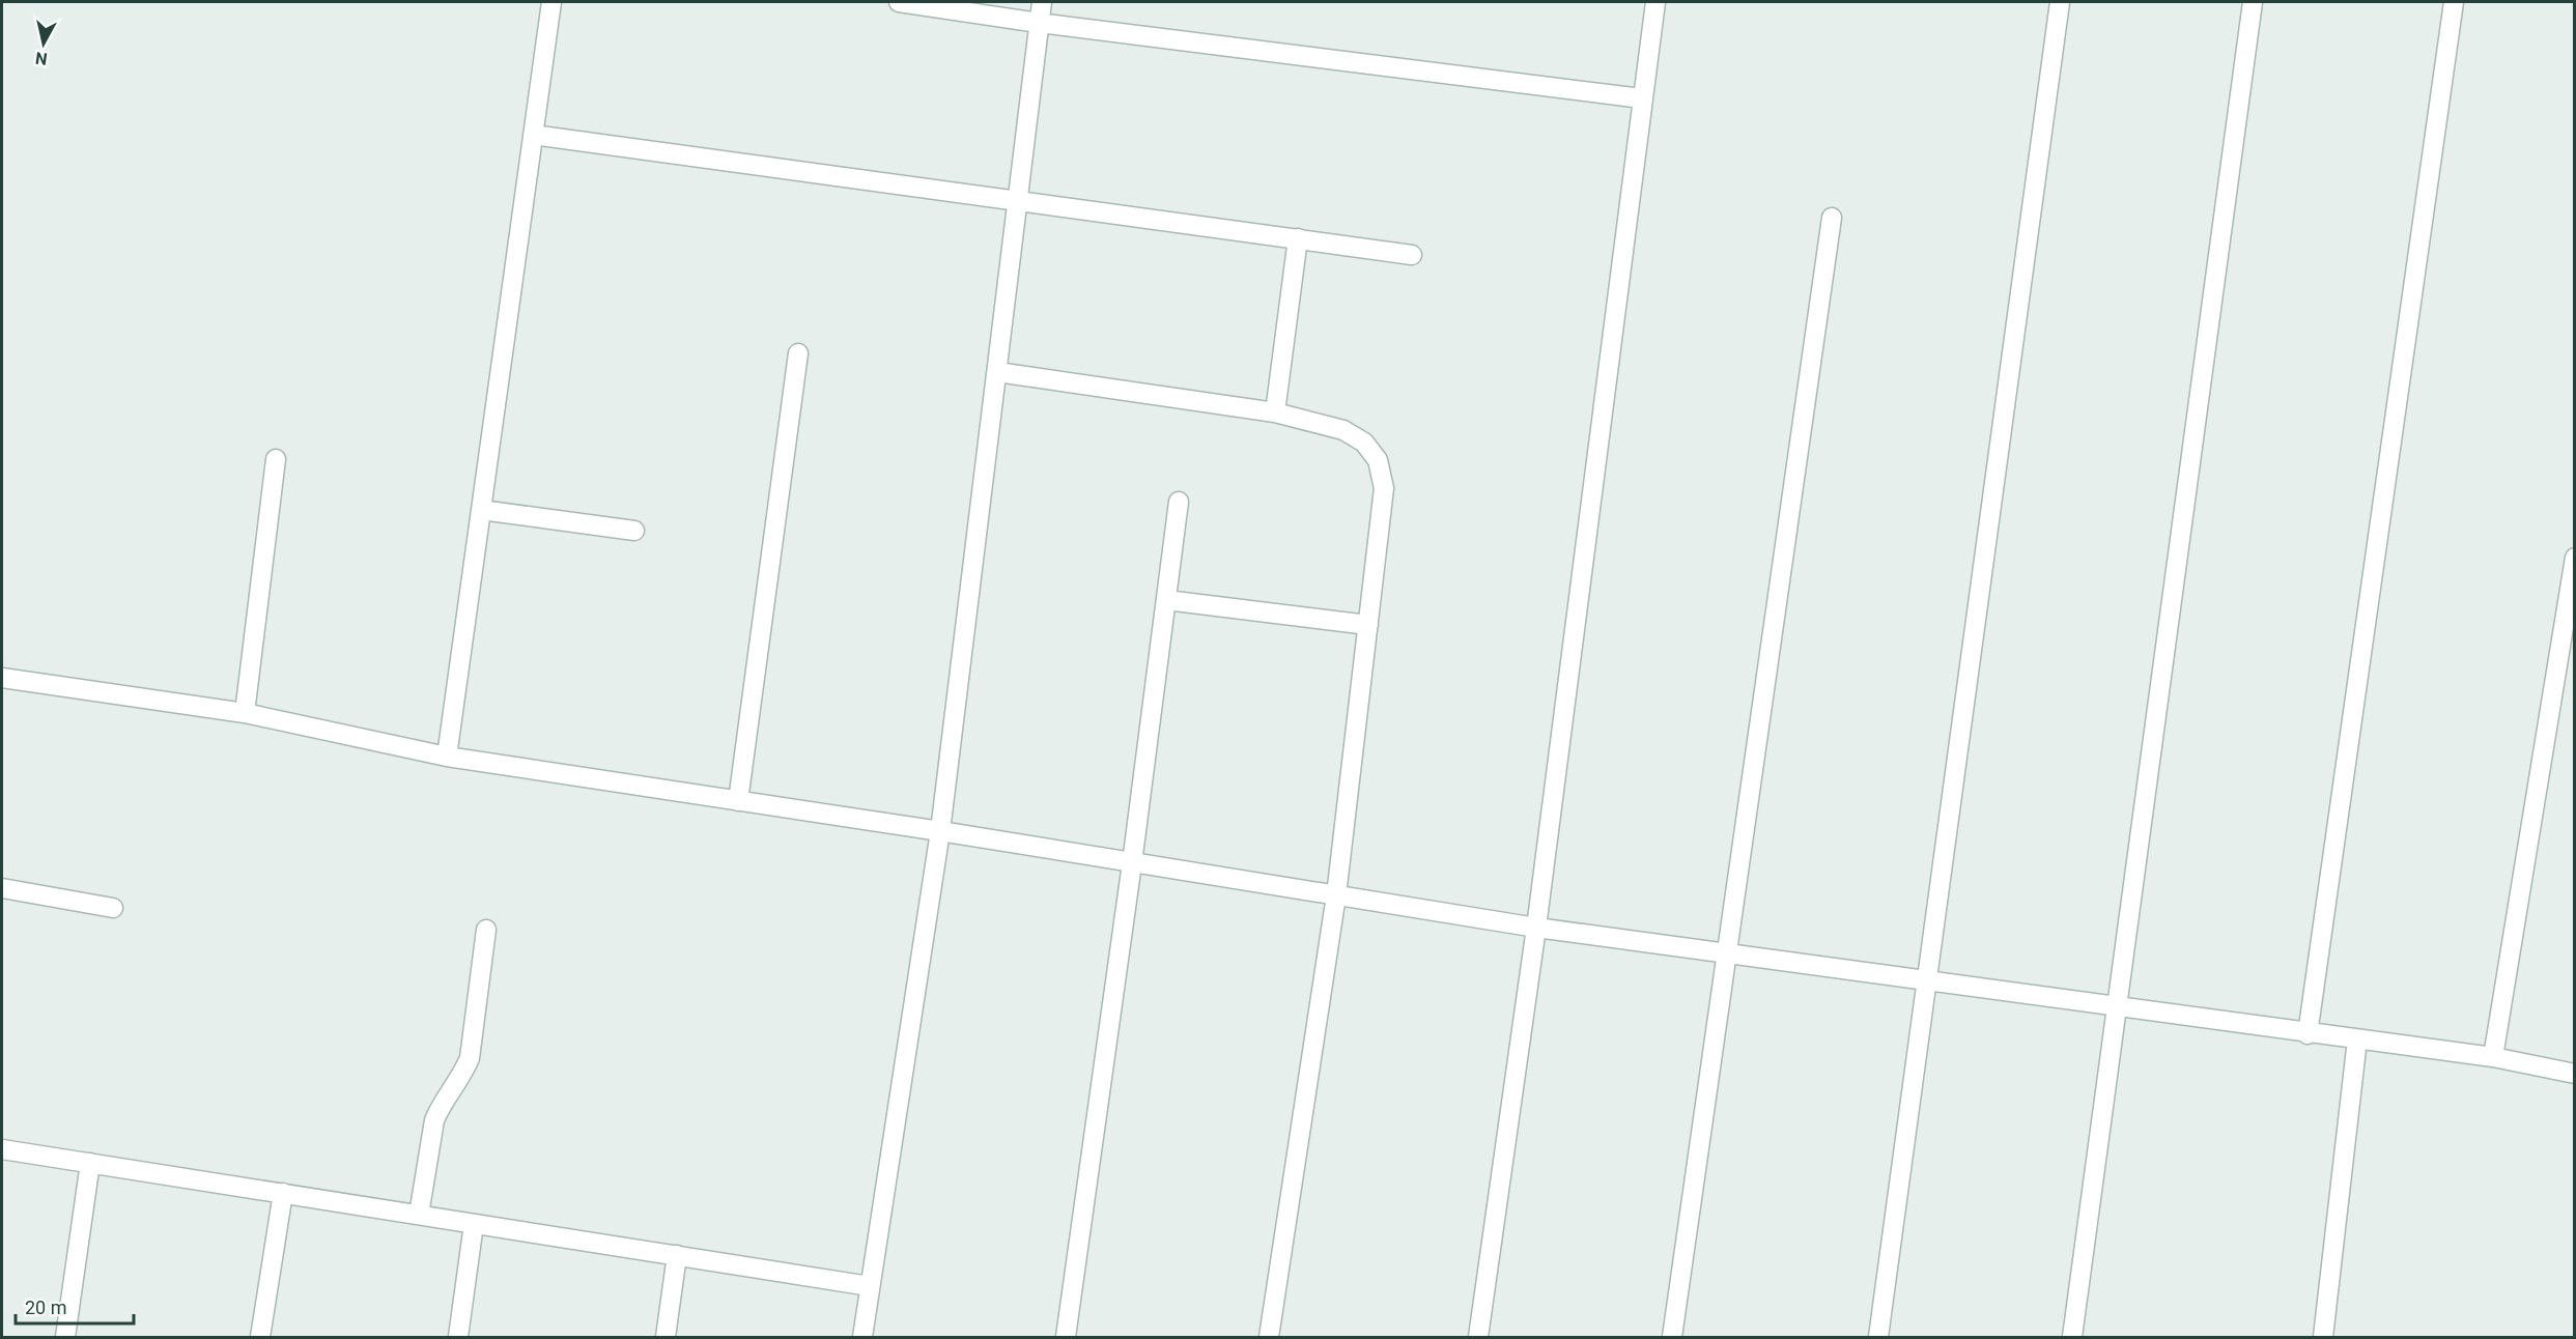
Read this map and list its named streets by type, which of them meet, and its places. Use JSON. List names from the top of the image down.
{
  "scale_bar": "20 m",
  "north": "bottom"
}
